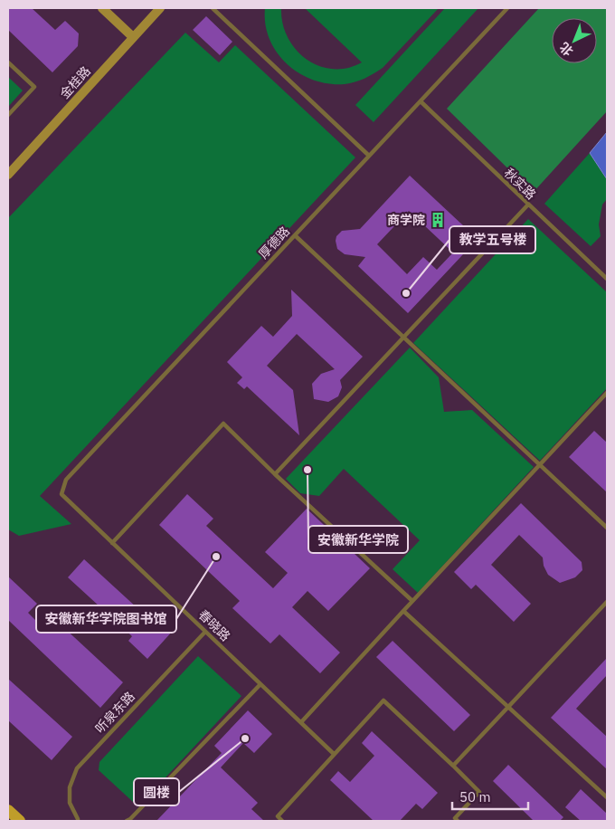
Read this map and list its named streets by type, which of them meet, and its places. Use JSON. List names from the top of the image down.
{
  "streets": {
    "street": ["金桂路"],
    "lane": [
      "秋实路",
      "厚德路",
      "春晓路",
      "听泉东路"
    ]
  },
  "crossings": [
    ["秋实路", "厚德路"],
    ["厚德路", "春晓路"],
    ["春晓路", "听泉东路"]
  ],
  "places": {
    "building": ["商学院"],
    "other": [
      "教学五号楼",
      "安徽新华学院",
      "安徽新华学院图书馆",
      "圆楼"
    ]
  },
  "scale_bar": "50 m",
  "north": "bottom left"
}
